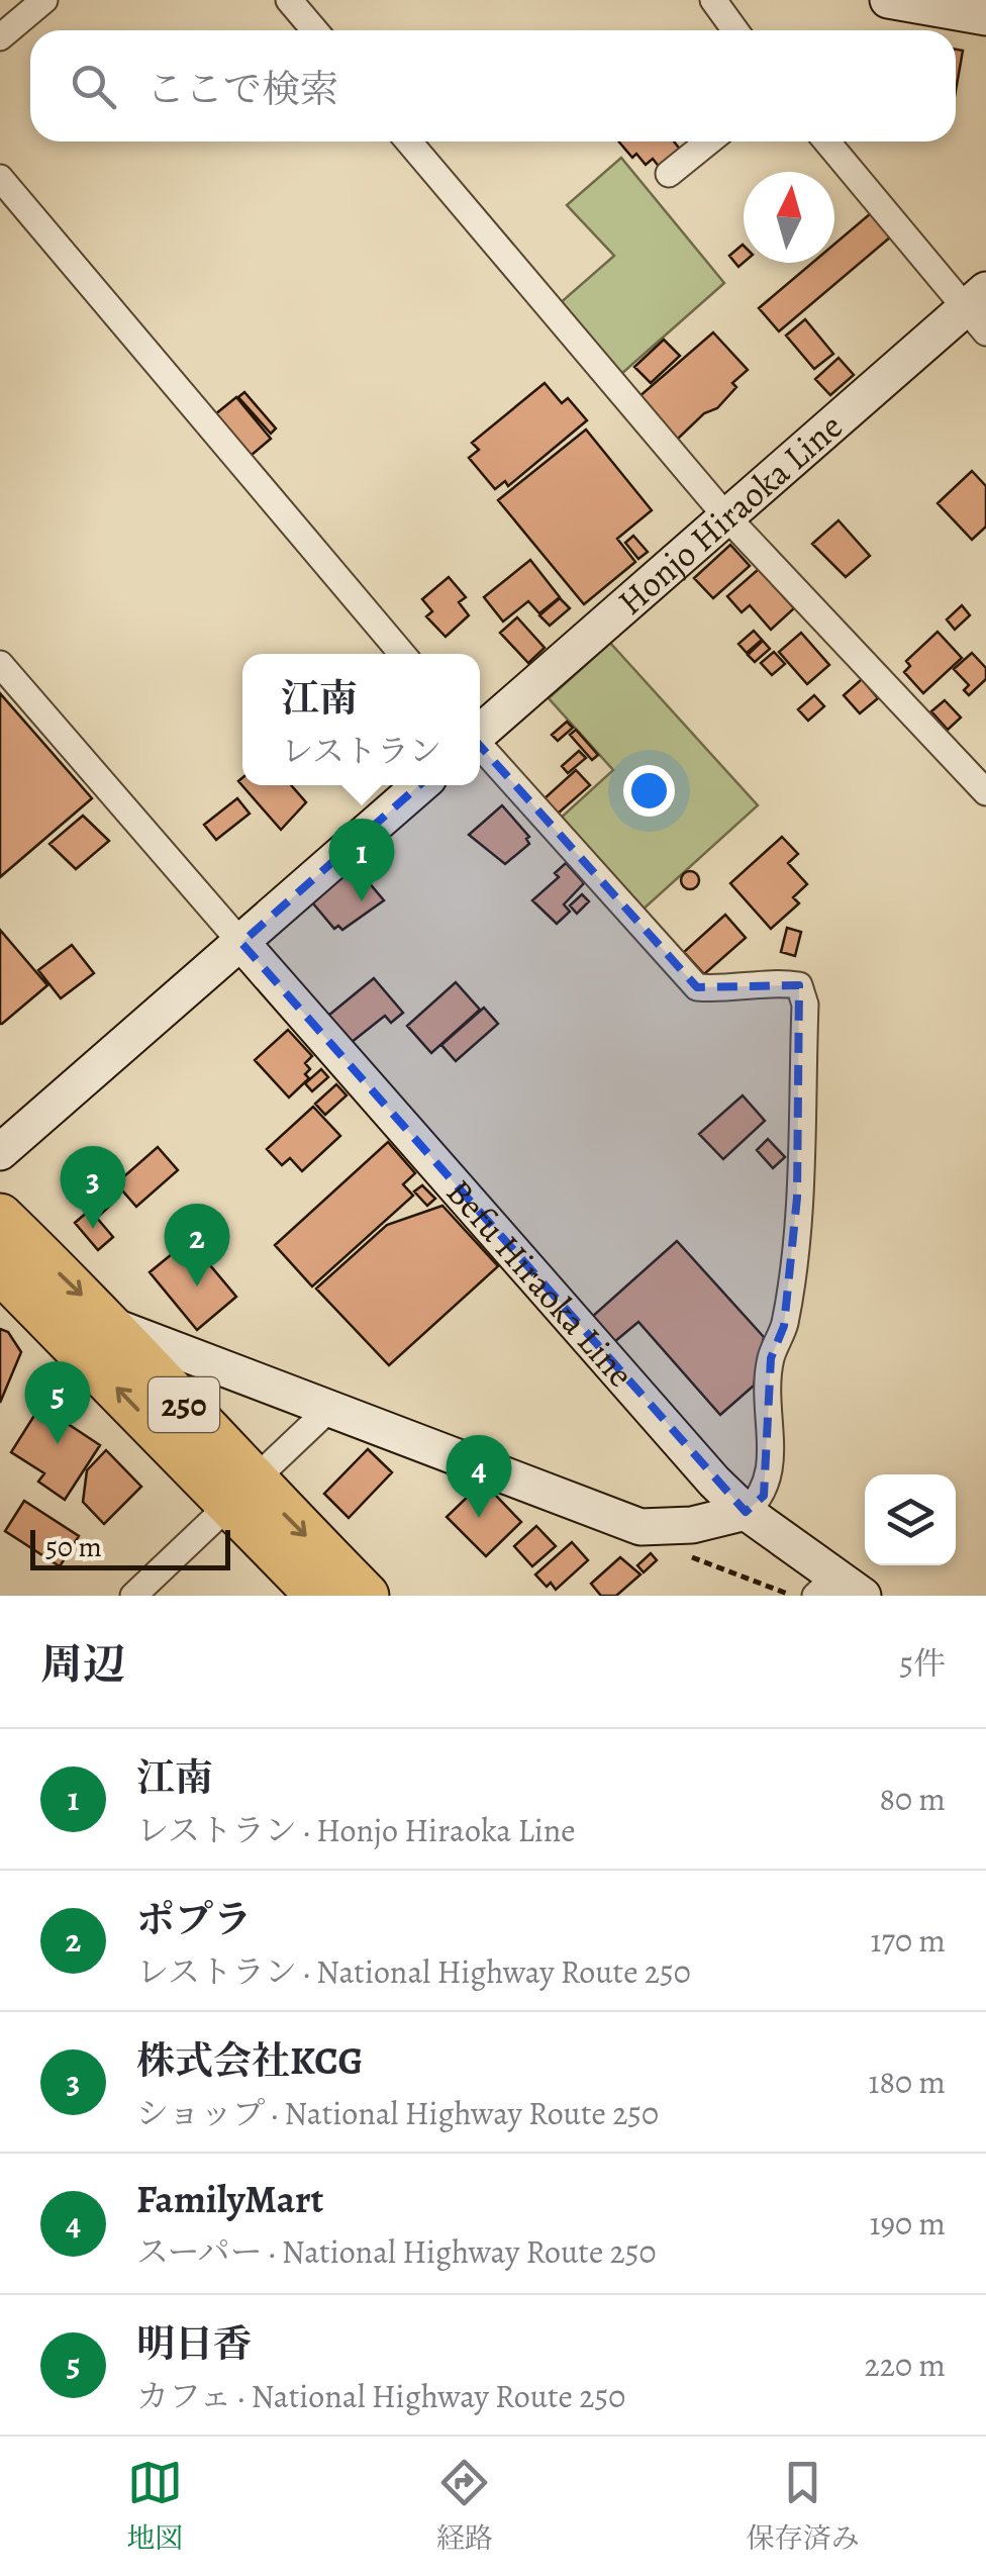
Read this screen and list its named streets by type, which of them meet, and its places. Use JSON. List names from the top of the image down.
{
  "streets": {
    "highway": ["250"],
    "main road": ["Honjo Hiraoka Line", "Befu Hiraoka Line"]
  },
  "scale_bar": "50 m",
  "north": "top",
  "page": {
    "search": "ここで検索",
    "popup": ["江南", "レストラン"],
    "pins": [
      "1",
      "3",
      "2",
      "5",
      "4"
    ],
    "scale": "50 m",
    "heading": ["周辺", "5件"],
    "list": [
      {
        "mark": "1",
        "name": "江南",
        "note": "レストラン · Honjo Hiraoka Line",
        "value": "80 m"
      },
      {
        "mark": "2",
        "name": "ポプラ",
        "note": "レストラン · National Highway Route 250",
        "value": "170 m"
      },
      {
        "mark": "3",
        "name": "株式会社KCG",
        "note": "ショップ · National Highway Route 250",
        "value": "180 m"
      },
      {
        "mark": "4",
        "name": "FamilyMart",
        "note": "スーパー · National Highway Route 250",
        "value": "190 m"
      },
      {
        "mark": "5",
        "name": "明日香",
        "note": "カフェ · National Highway Route 250",
        "value": "220 m"
      }
    ],
    "nav": ["地図", "経路", "保存済み"]
  }
}
